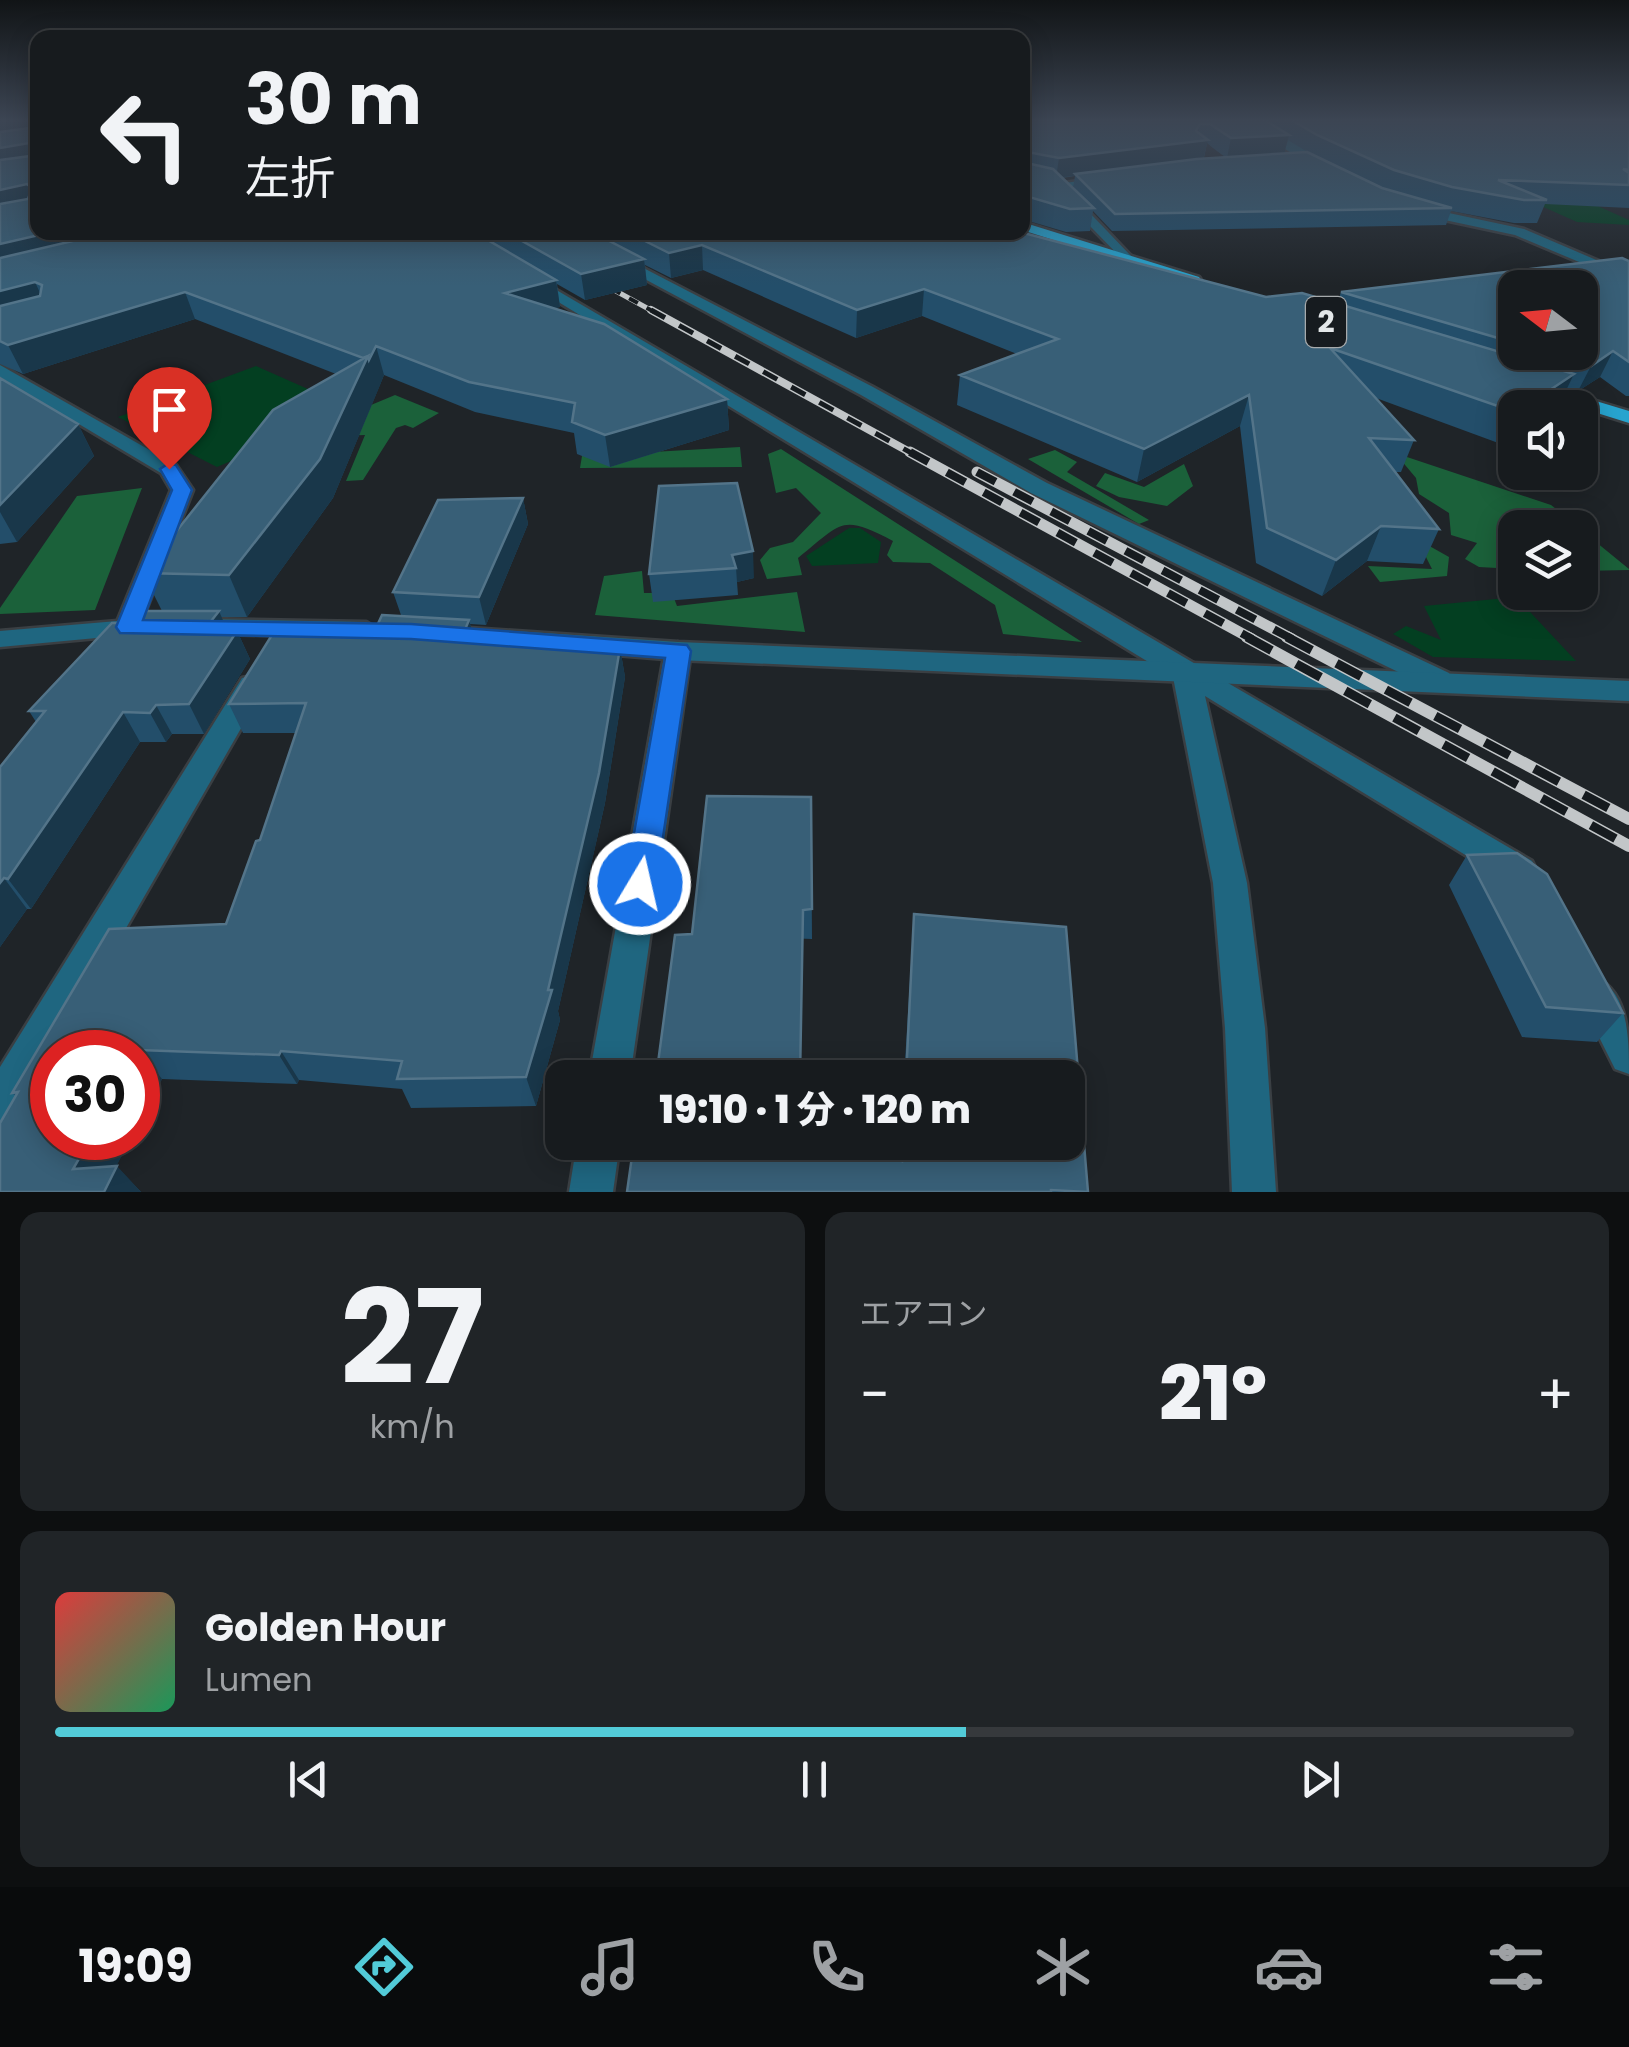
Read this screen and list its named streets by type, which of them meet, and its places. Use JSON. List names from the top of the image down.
{
  "north": "left",
  "page": {
    "turn": ["30 m", "左折"],
    "limit": "30",
    "trip": "19:10 · 1 分 · 120 m",
    "tile": [
      ["27", "km/h"],
      "エアコン"
    ],
    "heat": ["−", "21°", "+"],
    "song": ["Golden Hour", "Lumen"],
    "tabs": "19:09"
  }
}
